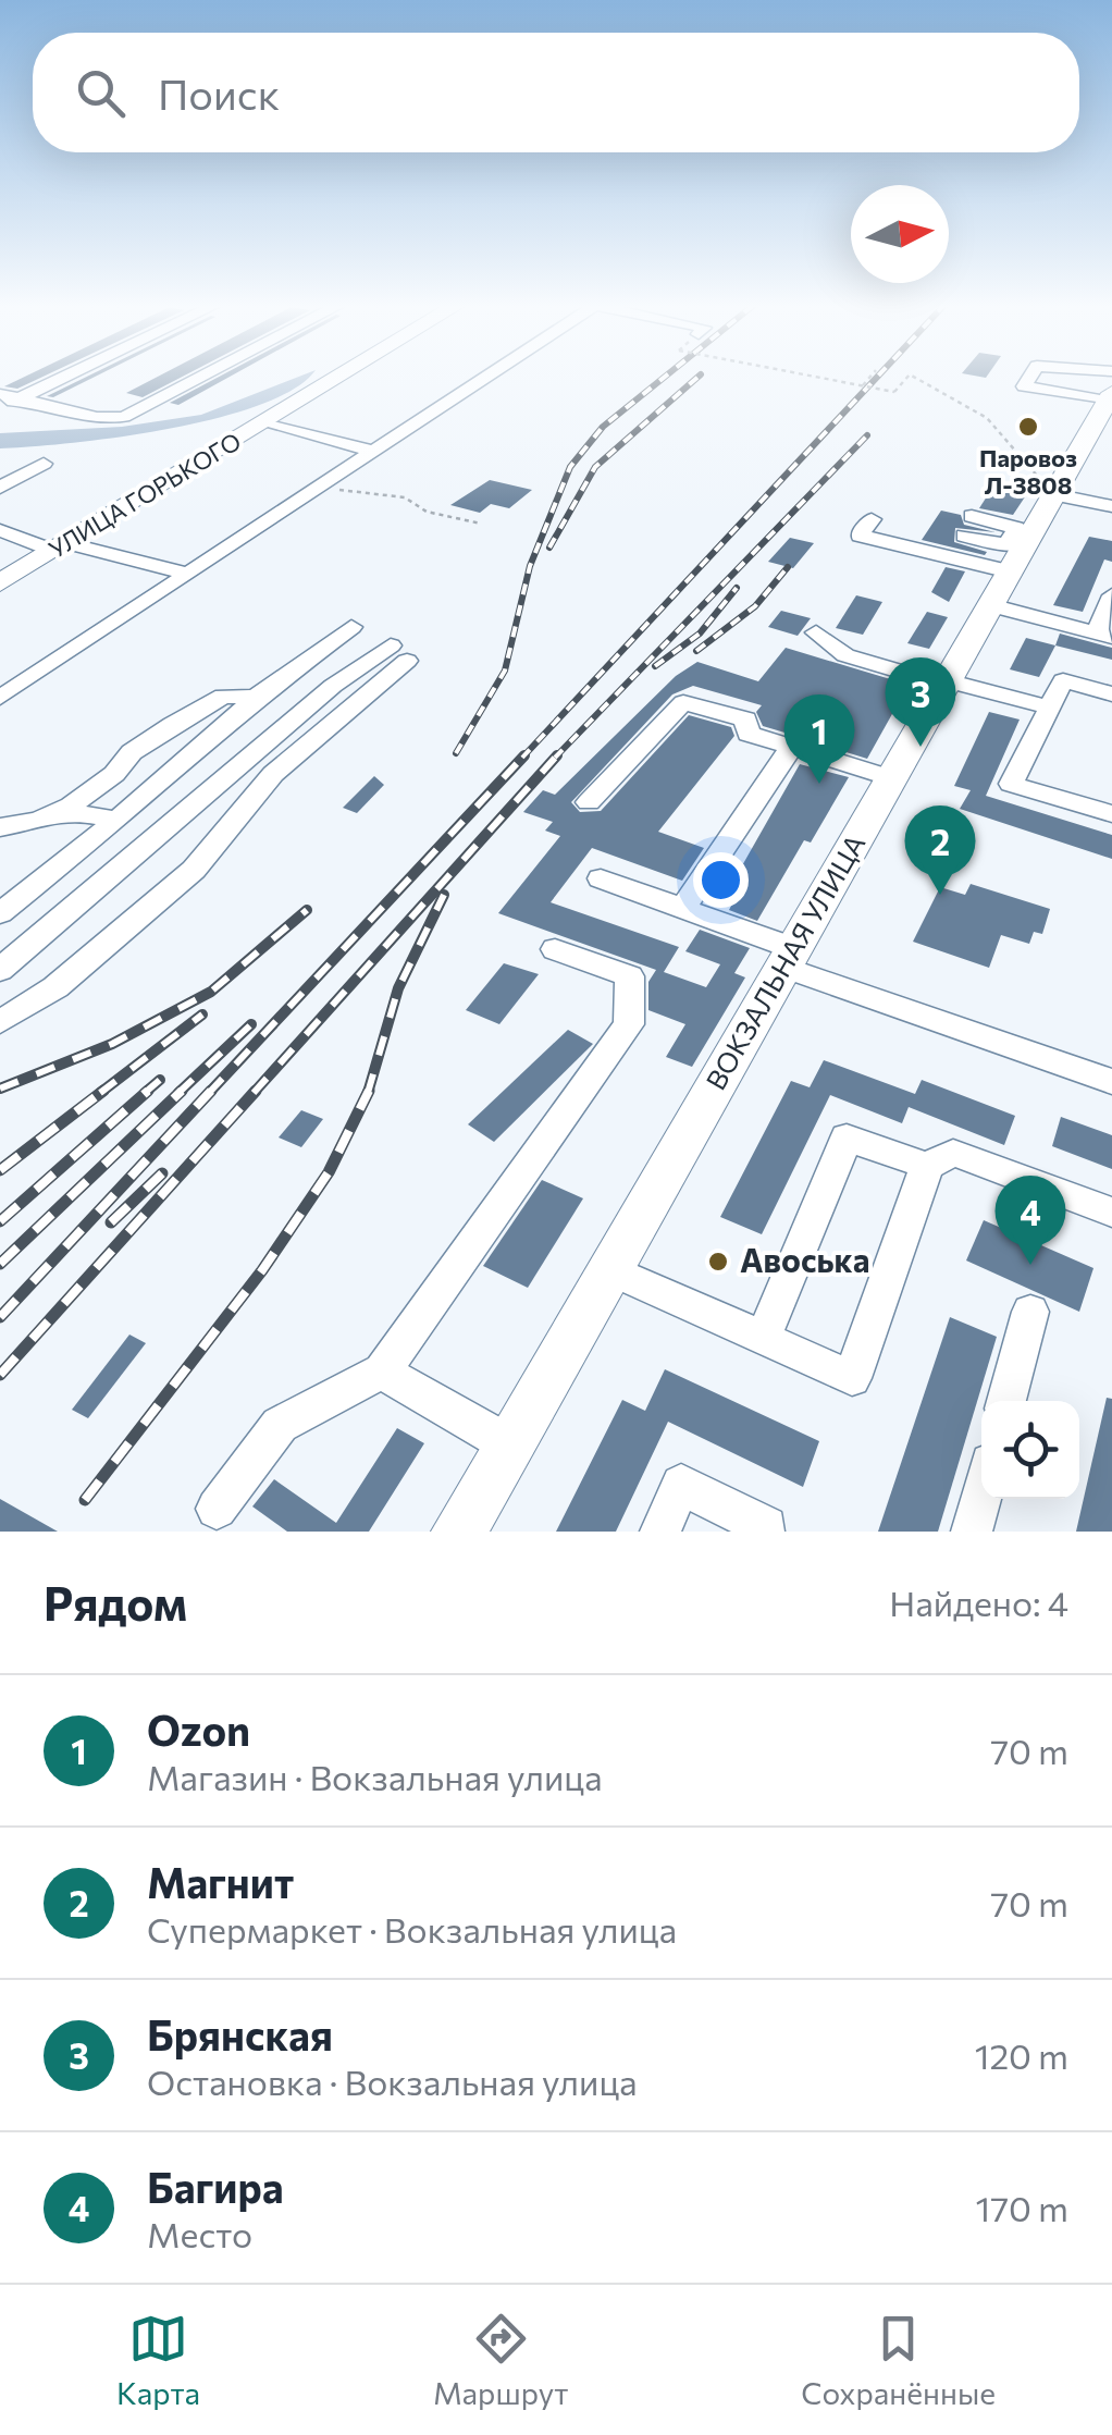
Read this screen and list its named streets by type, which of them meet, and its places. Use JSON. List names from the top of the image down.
{
  "streets": {
    "main road": ["УЛИЦА ГОРЬКОГО", "ВОКЗАЛЬНАЯ УЛИЦА"]
  },
  "places": ["Паровоз Л-3808", "Авоська"],
  "north": "right",
  "page": {
    "search": "Поиск",
    "pins": [
      "3",
      "1",
      "2",
      "4"
    ],
    "heading": ["Рядом", "Найдено: 4"],
    "list": [
      {
        "mark": "1",
        "name": "Ozon",
        "note": "Магазин · Вокзальная улица",
        "value": "70 m"
      },
      {
        "mark": "2",
        "name": "Магнит",
        "note": "Супермаркет · Вокзальная улица",
        "value": "70 m"
      },
      {
        "mark": "3",
        "name": "Брянская",
        "note": "Остановка · Вокзальная улица",
        "value": "120 m"
      },
      {
        "mark": "4",
        "name": "Багира",
        "note": "Место",
        "value": "170 m"
      }
    ],
    "nav": ["Карта", "Маршрут", "Сохранённые"]
  }
}
